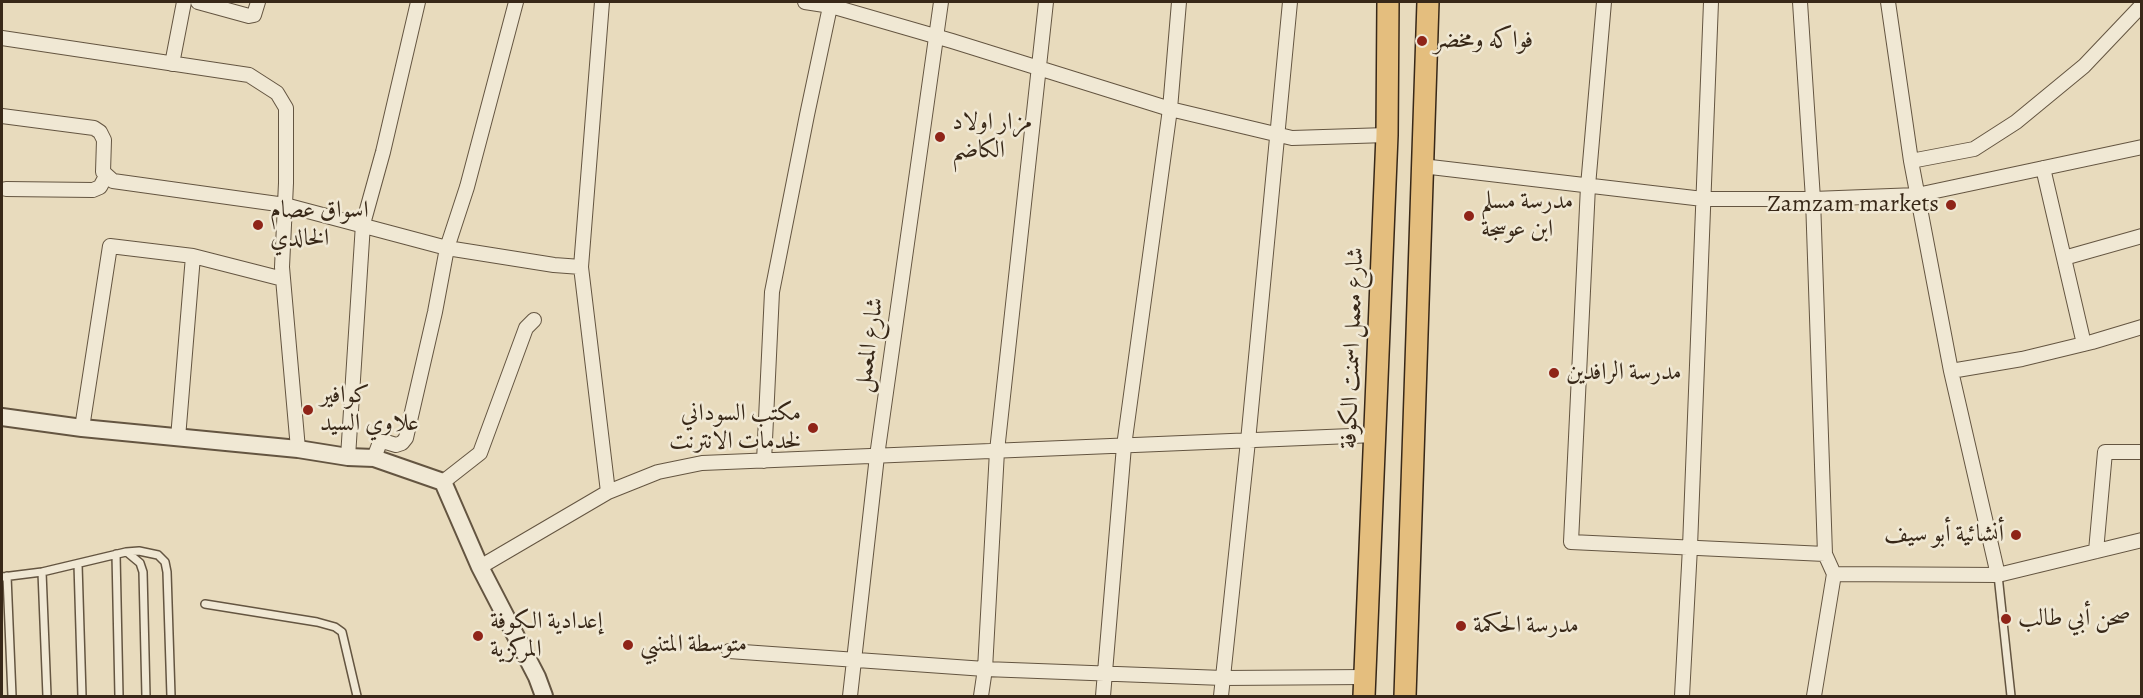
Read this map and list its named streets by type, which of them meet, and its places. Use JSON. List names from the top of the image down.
{
  "streets": {
    "main road": ["شارع معمل اسمنت الكوفة"],
    "street": ["شارع المعمل"]
  },
  "places": [
    "فواكه ومخضر",
    "مزار اولاد الكاضم",
    "Zamzam markets",
    "مدرسة مسلم ابن عوسجة",
    "اسواق عصام الخالدي",
    "مدرسة الرافدين",
    "كوافير علاوي السيد",
    "مكتب السوداني لخدمات الانترنت",
    "أنشائية أبو سيف",
    "صحن أبي طالب",
    "مدرسة الحكمة",
    "إعدادية الكوفة المركزية",
    "متوسطة المتنبي"
  ]
}
